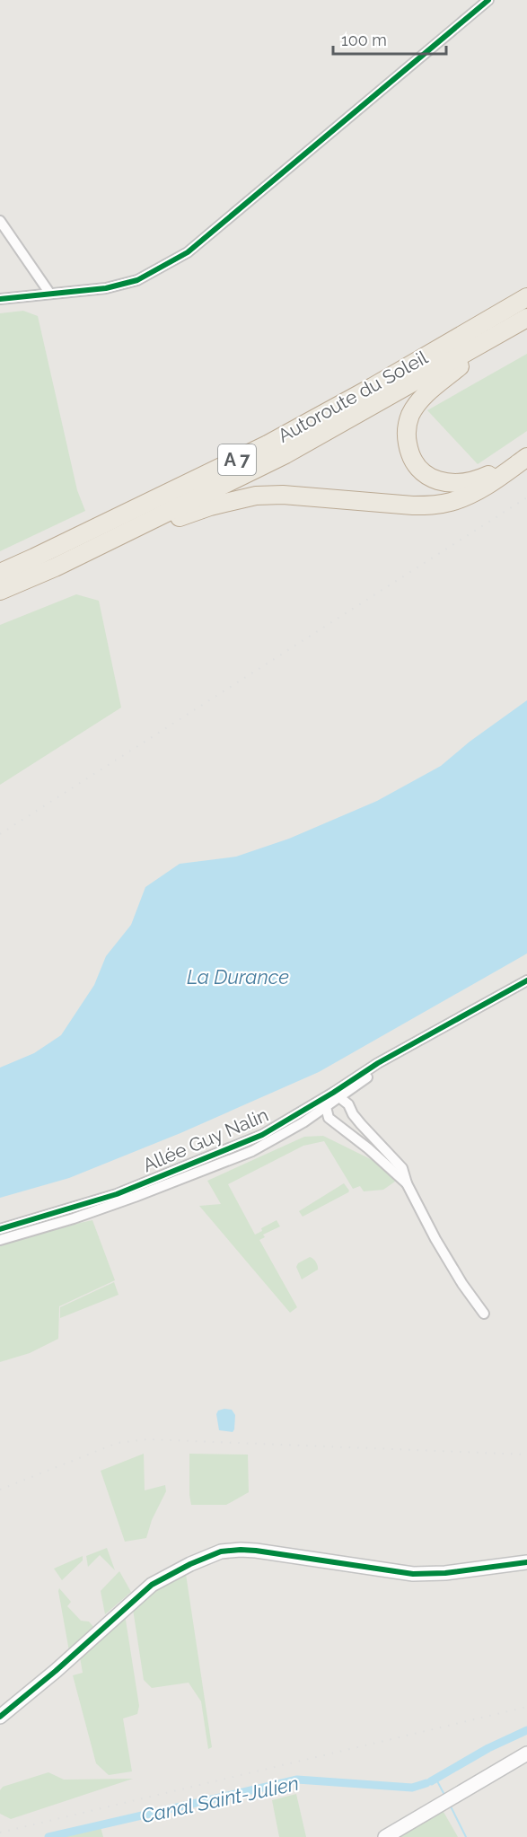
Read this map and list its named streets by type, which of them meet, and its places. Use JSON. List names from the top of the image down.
{
  "streets": {
    "highway": ["Autoroute du Soleil", "A 7"],
    "street": ["Allée Guy Nalin"]
  },
  "water": ["La Durance", "Canal Saint-Julien"],
  "scale_bar": "100 m"
}
